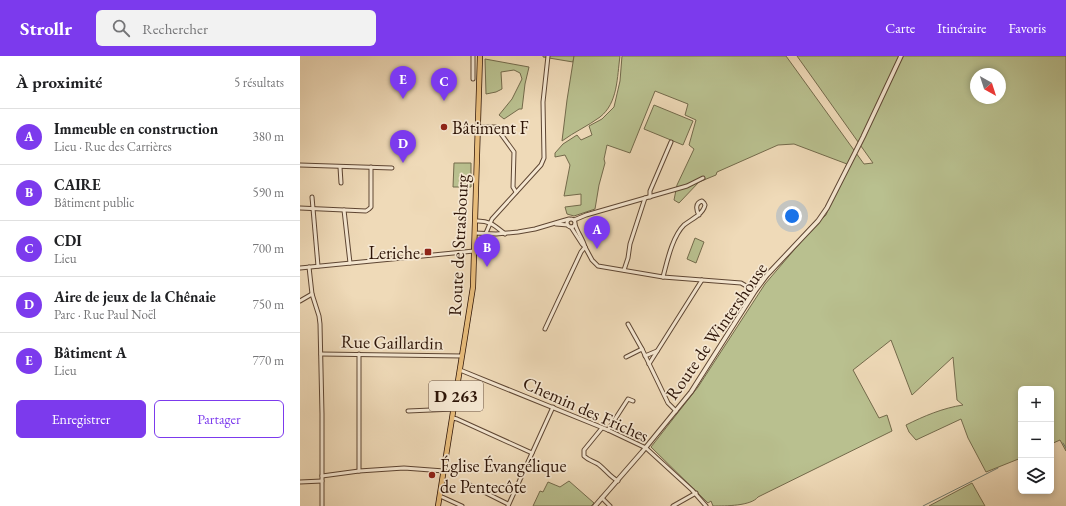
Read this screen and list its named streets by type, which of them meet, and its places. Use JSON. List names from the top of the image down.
{
  "streets": {
    "main road": ["Route de Strasbourg", "D 263"],
    "street": ["Route de Wintershouse", "Rue Gaillardin", "Chemin des Friches"]
  },
  "crossings": [
    ["Route de Strasbourg", "Rue Gaillardin"],
    ["Route de Strasbourg", "Chemin des Friches"],
    ["Route de Wintershouse", "Chemin des Friches"]
  ],
  "places": {
    "other": ["Bâtiment F", "Église Évangélique de Pentecôte"],
    "transit": ["Leriche"]
  },
  "north": "bottom right",
  "page": {
    "header": "Strollr",
    "search": "Rechercher",
    "nav": ["Carte", "Itinéraire", "Favoris"],
    "heading": ["À proximité", "5 résultats"],
    "pins": [
      "E",
      "C",
      "D",
      "A",
      "B"
    ],
    "list": [
      {
        "mark": "A",
        "name": "Immeuble en construction",
        "note": "Lieu · Rue des Carrières",
        "value": "380 m"
      },
      {
        "mark": "B",
        "name": "CAIRE",
        "note": "Bâtiment public",
        "value": "590 m"
      },
      {
        "mark": "C",
        "name": "CDI",
        "note": "Lieu",
        "value": "700 m"
      },
      {
        "mark": "D",
        "name": "Aire de jeux de la Chênaie",
        "note": "Parc · Rue Paul Noël",
        "value": "750 m"
      },
      {
        "mark": "E",
        "name": "Bâtiment A",
        "note": "Lieu",
        "value": "770 m"
      }
    ],
    "map_buttons": ["+", "−"],
    "buttons": ["Enregistrer", "Partager"]
  }
}
